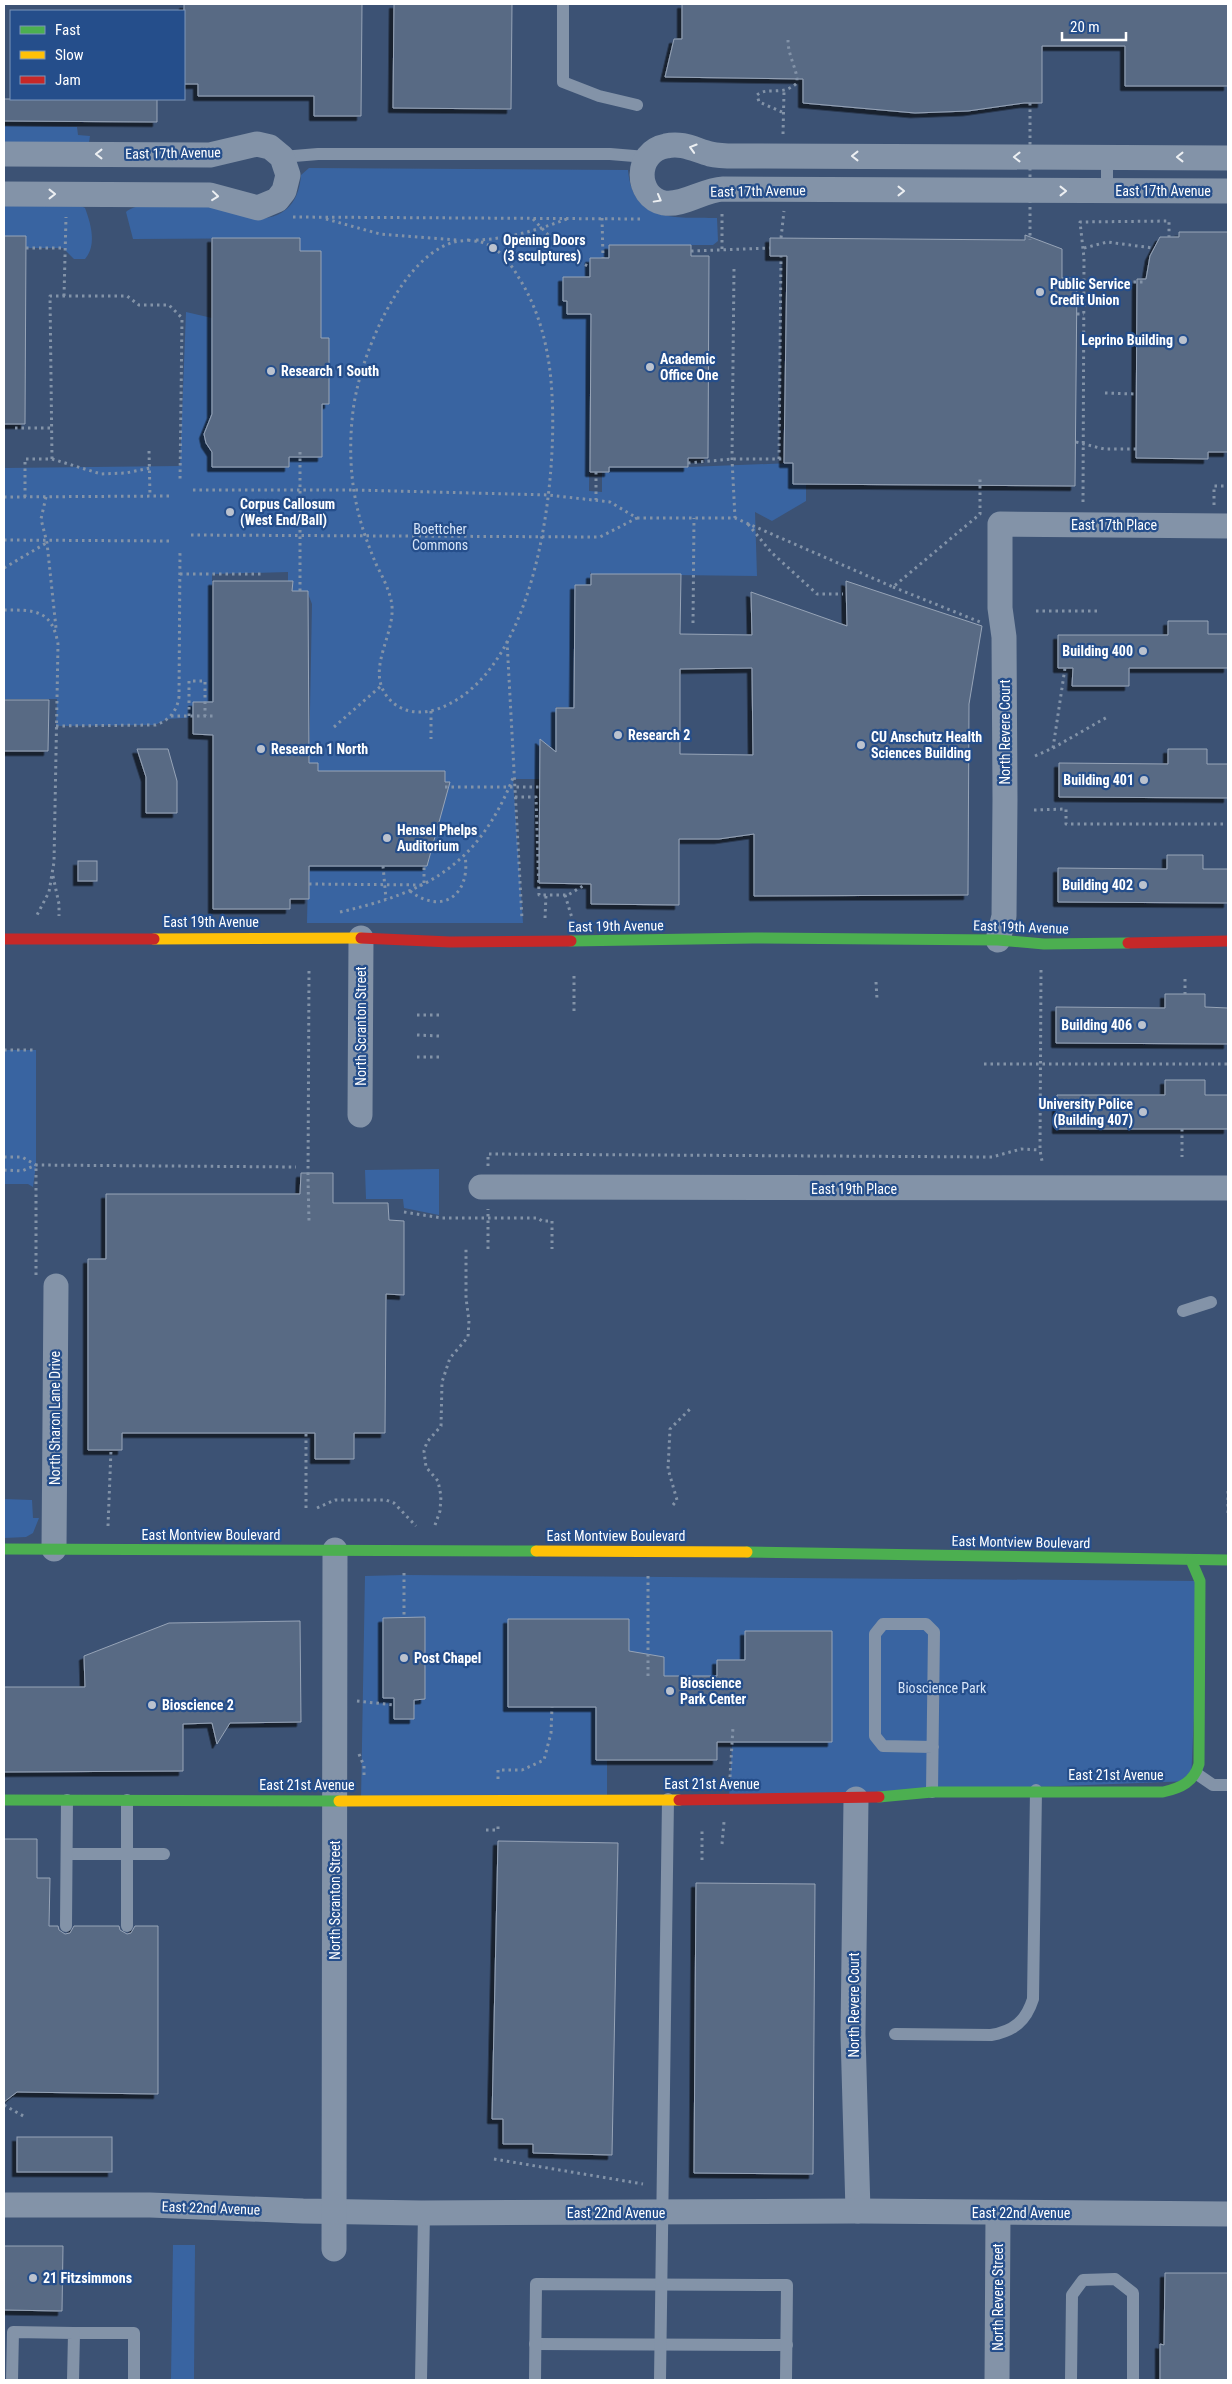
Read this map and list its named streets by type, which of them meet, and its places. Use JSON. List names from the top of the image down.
{
  "streets": {
    "street": [
      "East 17th Avenue",
      "East 17th Place",
      "North Revere Court",
      "East 19th Avenue",
      "North Scranton Street",
      "East 19th Place",
      "North Sharon Lane Drive",
      "East Montview Boulevard",
      "East 21st Avenue",
      "East 22nd Avenue",
      "North Revere Street"
    ]
  },
  "crossings": [
    ["East 17th Place", "North Revere Court"],
    ["North Revere Court", "East 19th Avenue"],
    ["North Revere Court", "East 21st Avenue"],
    ["North Revere Court", "East 22nd Avenue"],
    ["East 19th Avenue", "North Scranton Street"],
    ["North Scranton Street", "East Montview Boulevard"],
    ["North Scranton Street", "East 21st Avenue"],
    ["North Scranton Street", "East 22nd Avenue"],
    ["North Sharon Lane Drive", "East Montview Boulevard"],
    ["East 22nd Avenue", "North Revere Street"]
  ],
  "parks": ["Boettcher Commons", "Bioscience Park"],
  "places": [
    "Opening Doors (3 sculptures)",
    "Public Service Credit Union",
    "Leprino Building",
    "Academic Office One",
    "Research 1 South",
    "Corpus Callosum (West End/Ball)",
    "Building 400",
    "Research 2",
    "CU Anschutz Health Sciences Building",
    "Research 1 North",
    "Building 401",
    "Hensel Phelps Auditorium",
    "Building 402",
    "Building 406",
    "University Police (Building 407)",
    "Post Chapel",
    "Bioscience Park Center",
    "Bioscience 2",
    "21 Fitzsimmons"
  ],
  "legend": ["Fast", "Slow", "Jam"],
  "scale_bar": "20 m"
}
